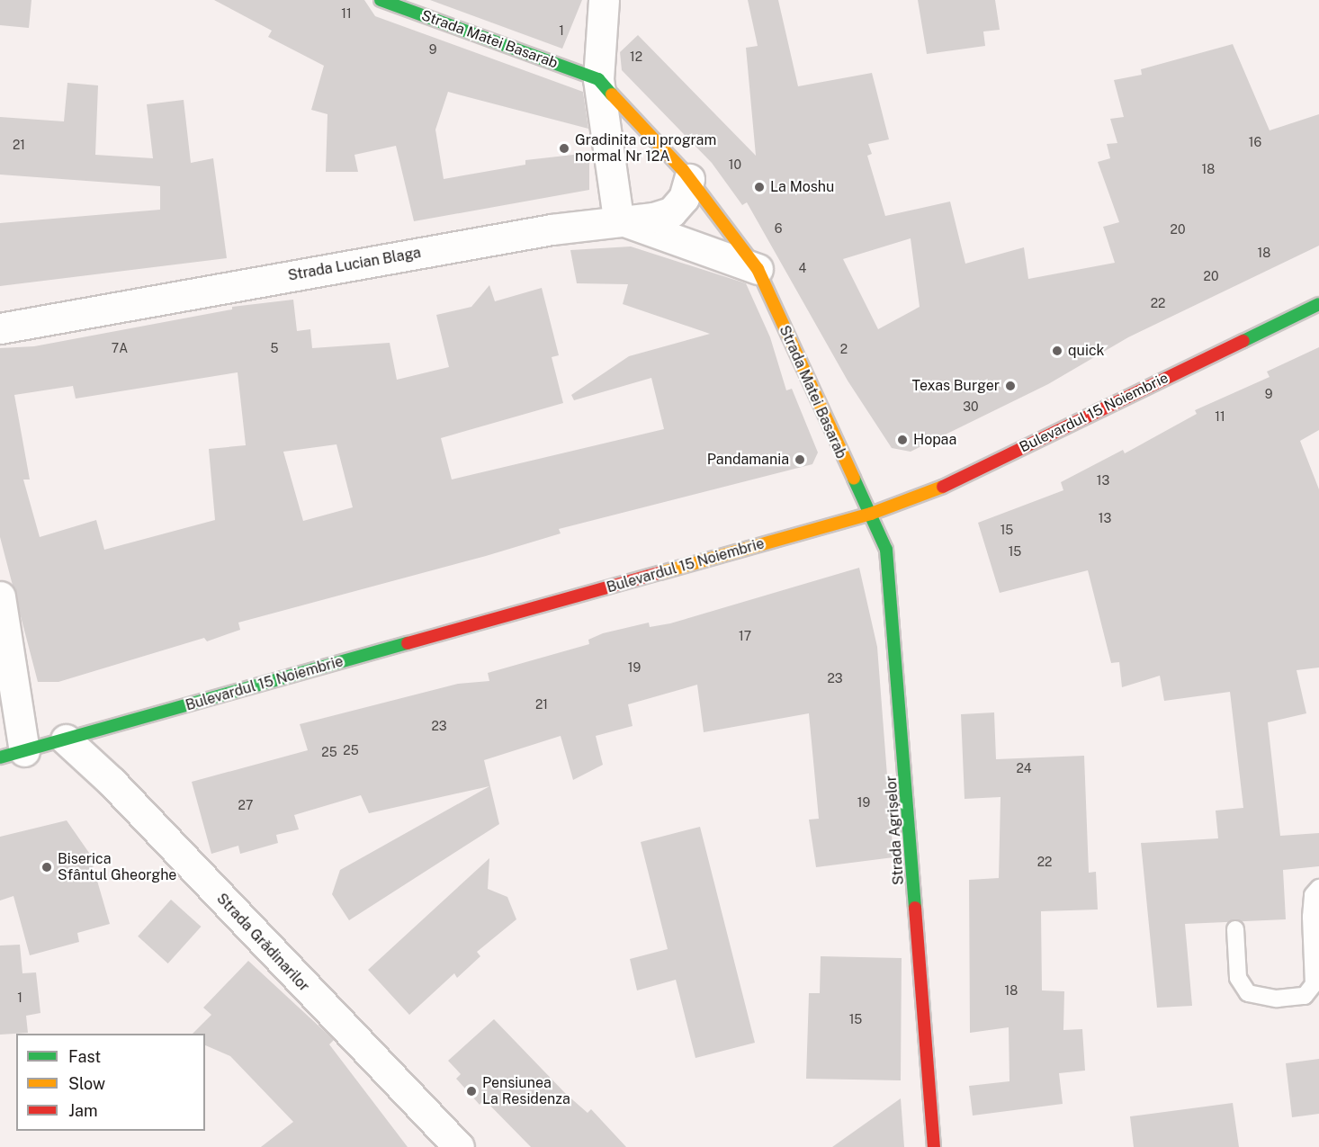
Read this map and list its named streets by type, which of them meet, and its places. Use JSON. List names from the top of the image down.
{
  "streets": {
    "street": [
      "Strada Matei Basarab",
      "Strada Lucian Blaga",
      "Bulevardul 15 Noiembrie",
      "Strada Agrișelor",
      "Strada Grădinarilor"
    ]
  },
  "crossings": [
    ["Strada Matei Basarab", "Strada Lucian Blaga"],
    ["Strada Matei Basarab", "Bulevardul 15 Noiembrie"],
    ["Strada Matei Basarab", "Strada Agrișelor"],
    ["Bulevardul 15 Noiembrie", "Strada Agrișelor"],
    ["Bulevardul 15 Noiembrie", "Strada Grădinarilor"]
  ],
  "places": [
    "Gradinita cu program normal Nr 12A",
    "La Moshu",
    "quick",
    "Texas Burger",
    "Hopaa",
    "Pandamania",
    "Biserica Sfântul Gheorghe",
    "Pensiunea La Residenza"
  ],
  "house_numbers": [
    "11",
    "1",
    "9",
    "12",
    "16",
    "21",
    "10",
    "18",
    "6",
    "20",
    "18",
    "4",
    "20",
    "22",
    "7A",
    "5",
    "2",
    "9",
    "30",
    "11",
    "13",
    "13",
    "15",
    "15",
    "17",
    "19",
    "23",
    "21",
    "23",
    "25",
    "25",
    "24",
    "19",
    "27",
    "22",
    "18",
    "1",
    "15"
  ],
  "legend": ["Fast", "Slow", "Jam"]
}
